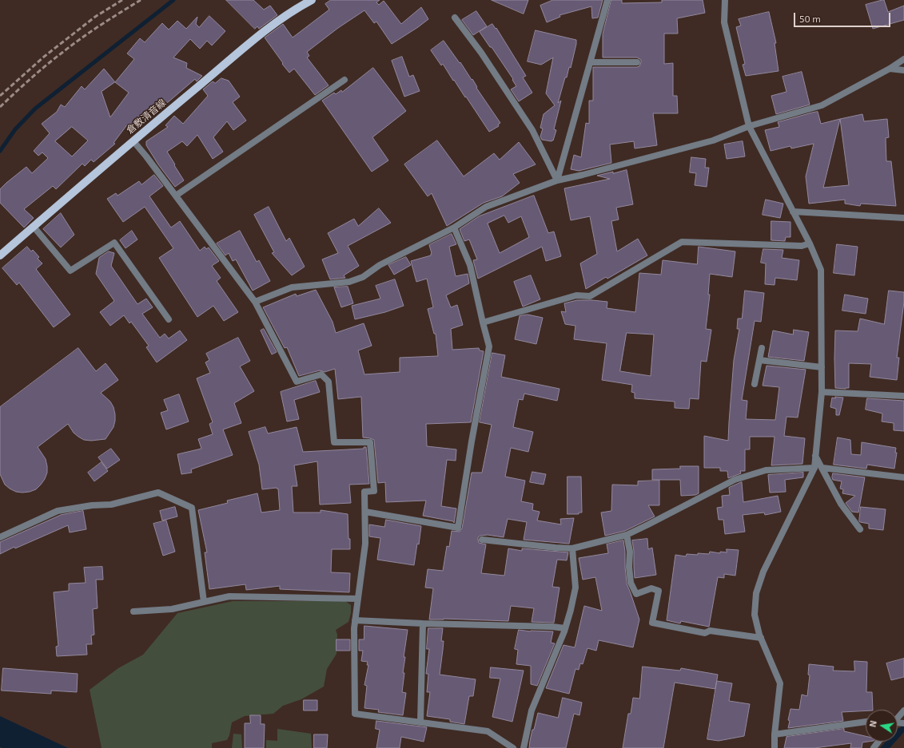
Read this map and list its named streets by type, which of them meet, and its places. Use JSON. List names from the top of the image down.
{
  "streets": {
    "main road": ["倉敷清音線"]
  },
  "scale_bar": "50 m",
  "north": "left"
}
